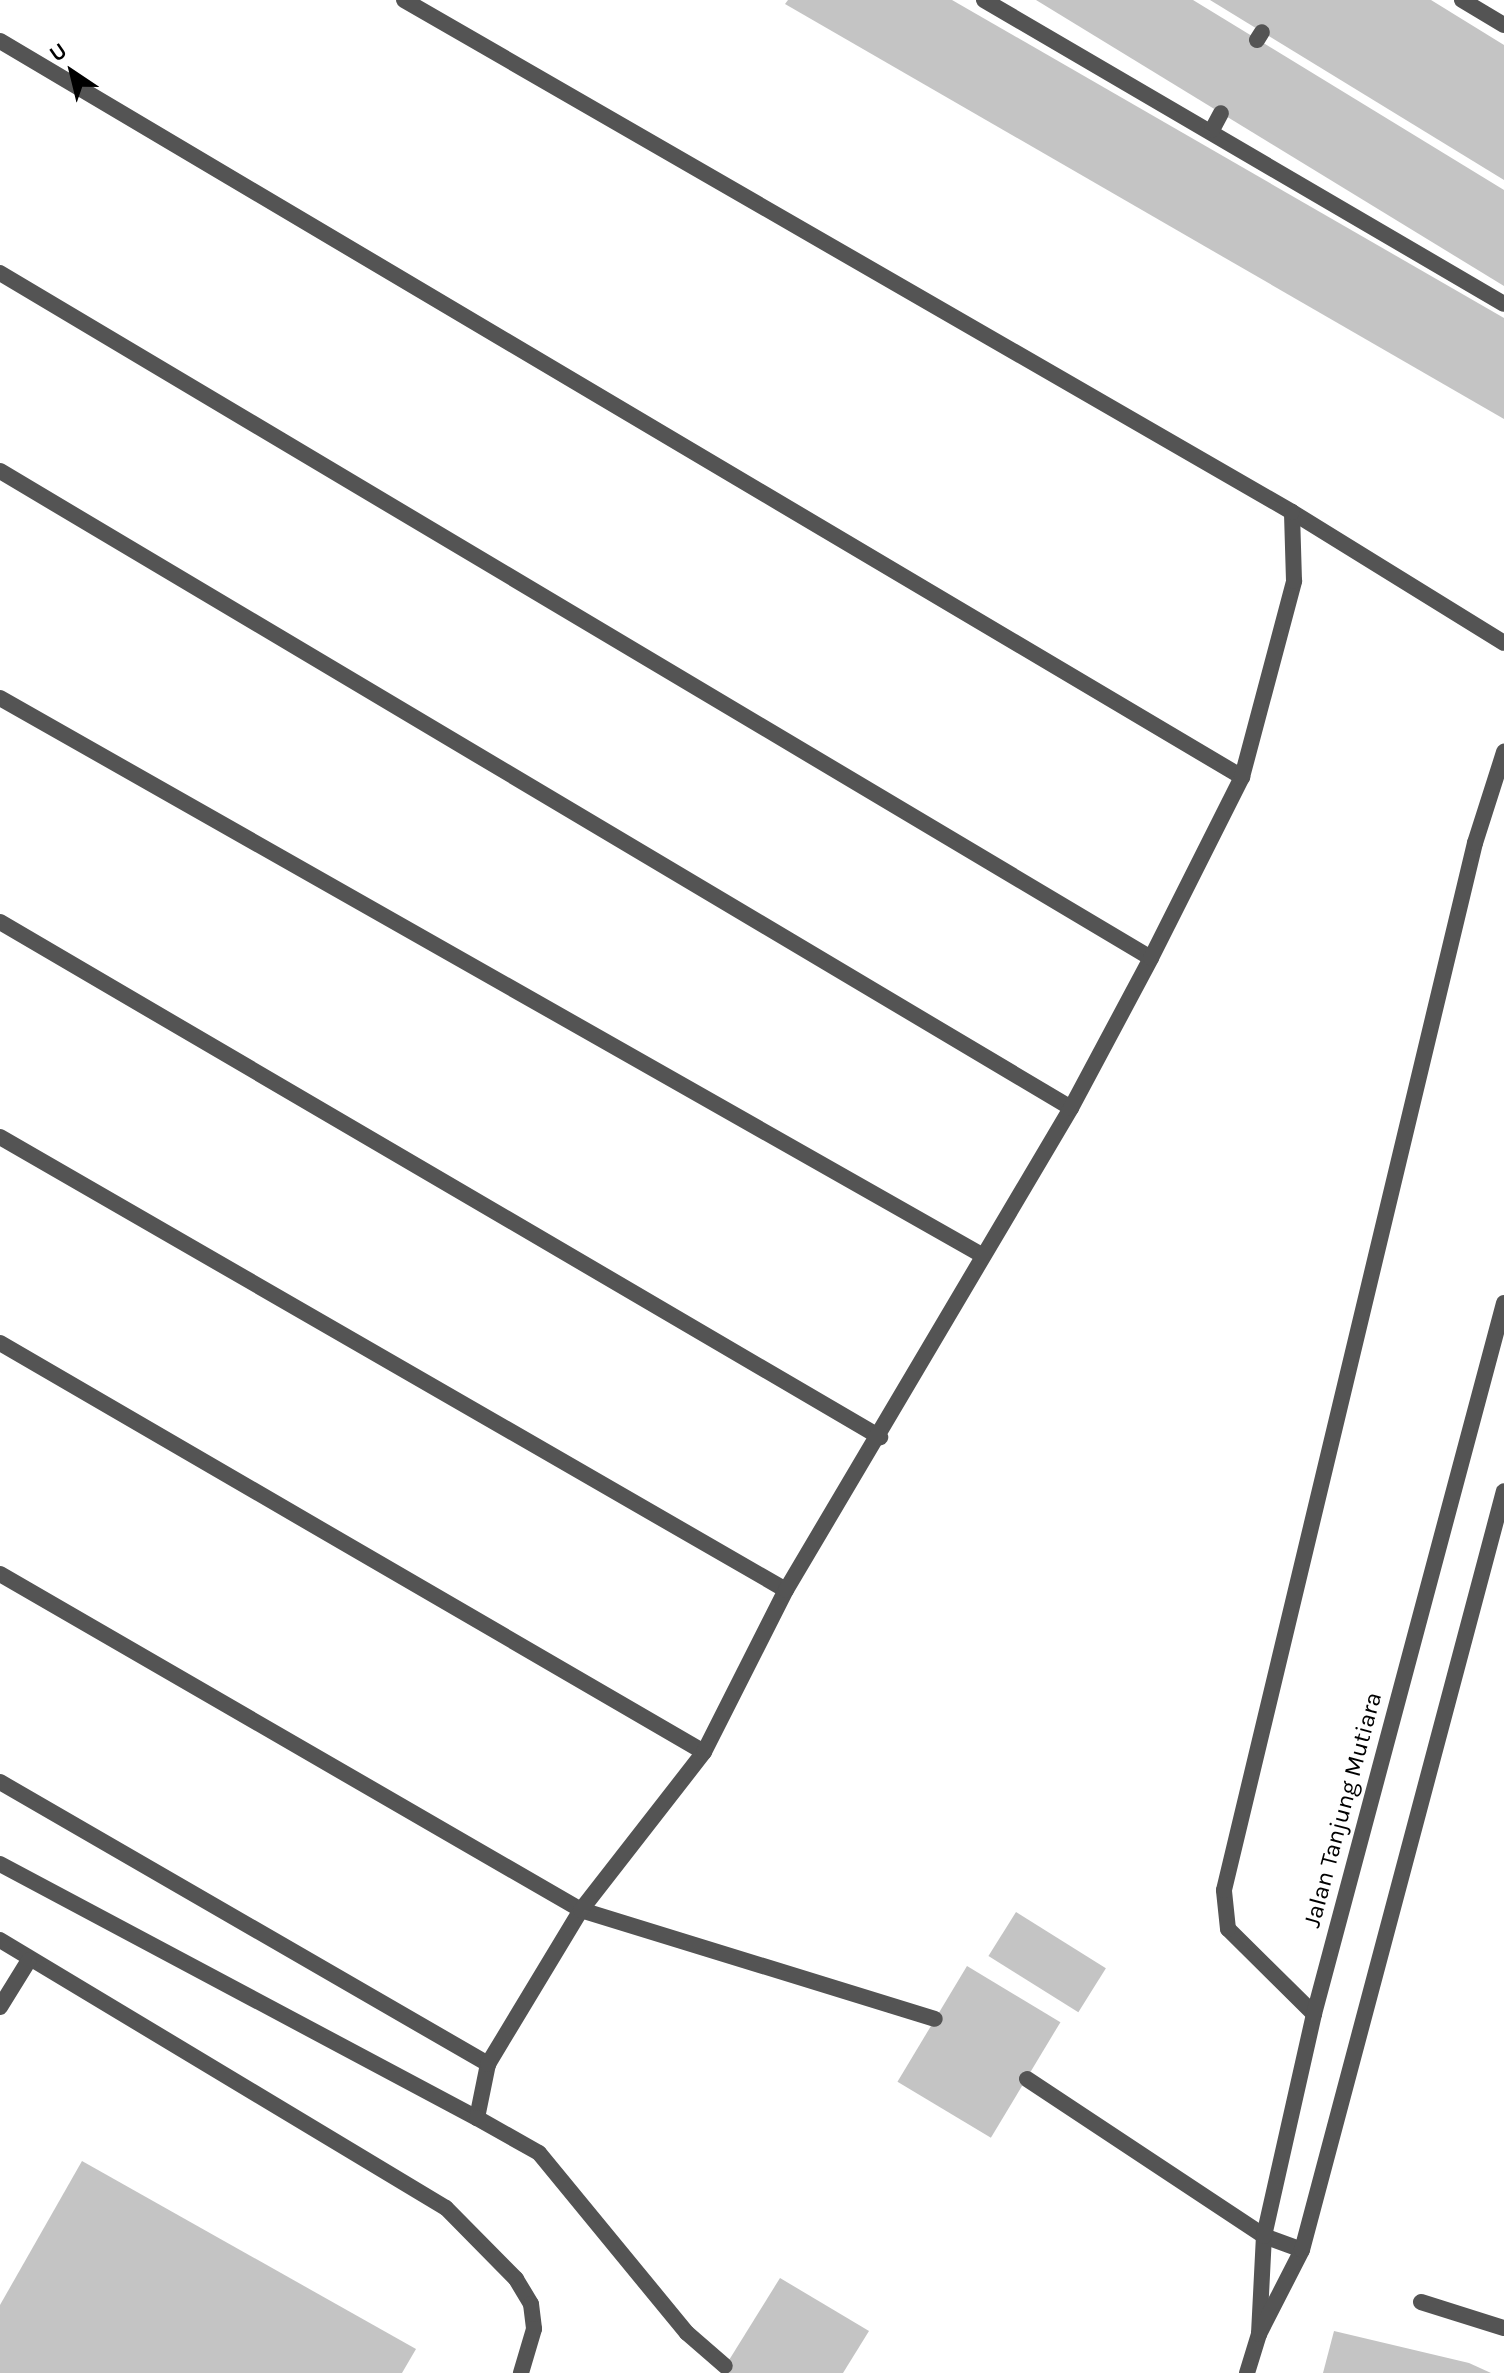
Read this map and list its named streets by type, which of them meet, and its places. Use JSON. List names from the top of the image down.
{
  "streets": {
    "lane": ["Jalan Tanjung Mutiara"]
  },
  "north": "top left"
}
